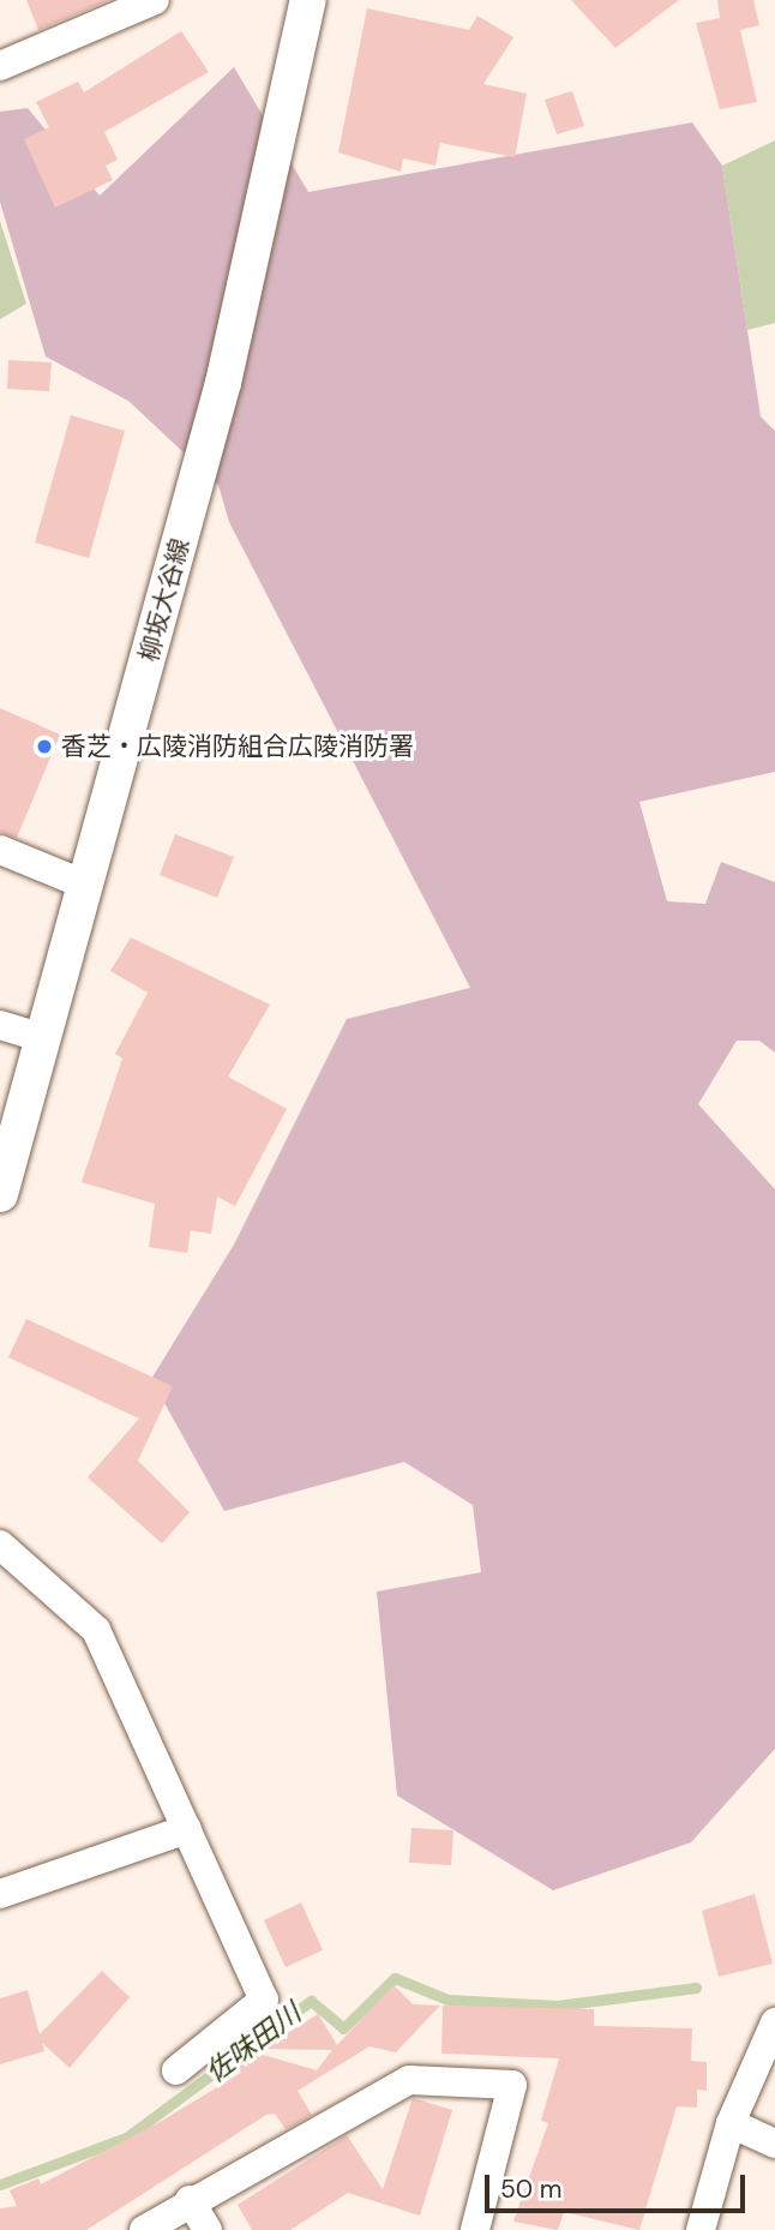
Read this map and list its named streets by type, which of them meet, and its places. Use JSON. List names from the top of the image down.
{
  "streets": {
    "street": ["柳坂大谷線"]
  },
  "water": ["佐味田川"],
  "places": ["香芝・広陵消防組合広陵消防署"],
  "scale_bar": "50 m"
}
